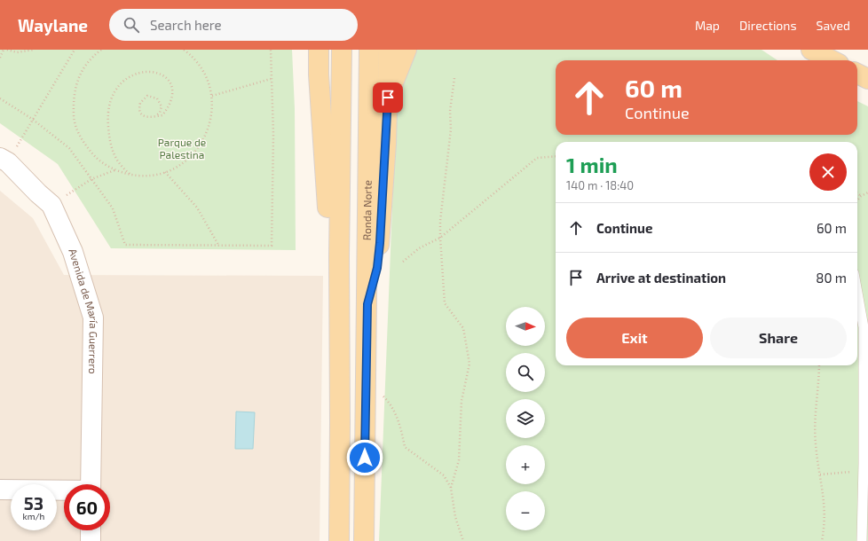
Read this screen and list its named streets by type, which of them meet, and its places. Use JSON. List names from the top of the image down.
{
  "streets": {
    "main road": ["Ronda Norte"],
    "street": ["Avenida de María Guerrero"]
  },
  "parks": ["Parque de Palestina"],
  "north": "right",
  "page": {
    "header": "Waylane",
    "search": "Search here",
    "nav": ["Map", "Directions", "Saved"],
    "turn": ["60 m", "Continue"],
    "heading": ["1 min", "140 m · 18:40"],
    "list": [
      {
        "name": "Continue",
        "value": "60 m"
      },
      {
        "name": "Arrive at destination",
        "value": "80 m"
      }
    ],
    "map_buttons": ["+", "−"],
    "buttons": ["Exit", "Share"],
    "speed": "53 km/h",
    "limit": "60"
  }
}
